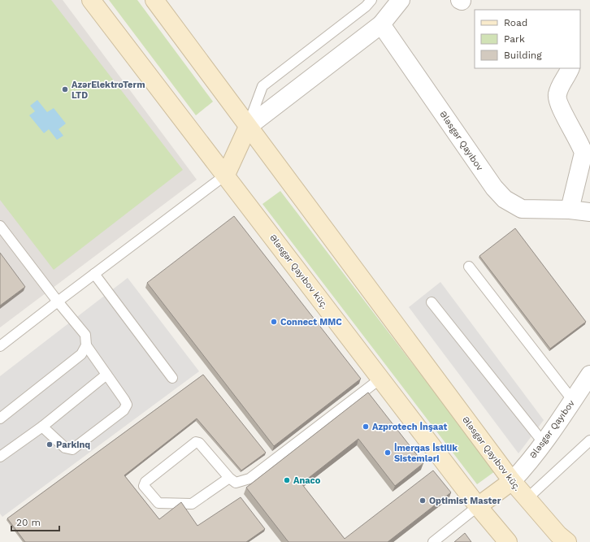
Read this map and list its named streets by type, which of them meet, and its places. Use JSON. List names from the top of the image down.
{
  "streets": {
    "main road": ["Ələsgər Qayıbov küç."],
    "street": ["Ələsgər Qayıbov"]
  },
  "crossings": [
    ["Ələsgər Qayıbov", "Ələsgər Qayıbov küç."]
  ],
  "places": [
    "AzərElektroTerm LTD",
    "Connect MMC",
    "Azprotech İnşaat",
    "Parkinq",
    "İmerqas İstilik Sistemləri",
    "Anaco",
    "Optimist Master"
  ],
  "legend": ["Road", "Park", "Building"],
  "scale_bar": "20 m"
}
